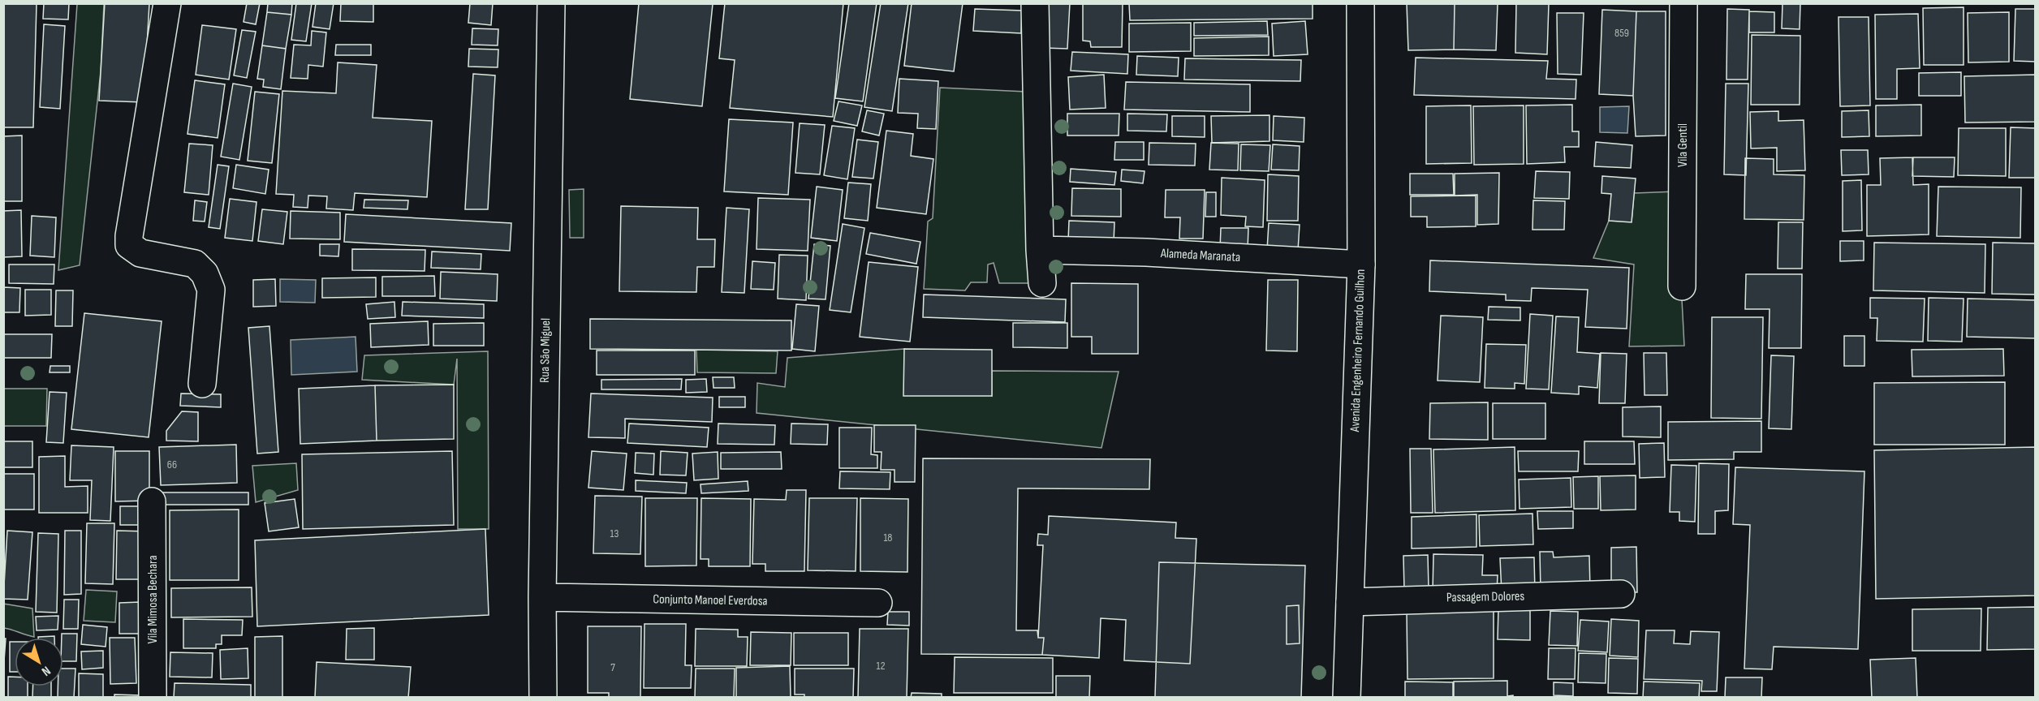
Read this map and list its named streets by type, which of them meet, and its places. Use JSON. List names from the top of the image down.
{
  "streets": {
    "street": [
      "Vila Gentil",
      "Alameda Maranata",
      "Rua São Miguel",
      "Avenida Engenheiro Fernando Guilhon",
      "Passagem Dolores",
      "Vila Mimosa Bechara",
      "Conjunto Manoel Everdosa"
    ]
  },
  "crossings": [
    ["Alameda Maranata", "Avenida Engenheiro Fernando Guilhon"],
    ["Rua São Miguel", "Conjunto Manoel Everdosa"],
    ["Avenida Engenheiro Fernando Guilhon", "Passagem Dolores"]
  ],
  "house_numbers": [
    "859",
    "66",
    "13",
    "18",
    "12",
    "7"
  ],
  "north": "bottom right"
}
